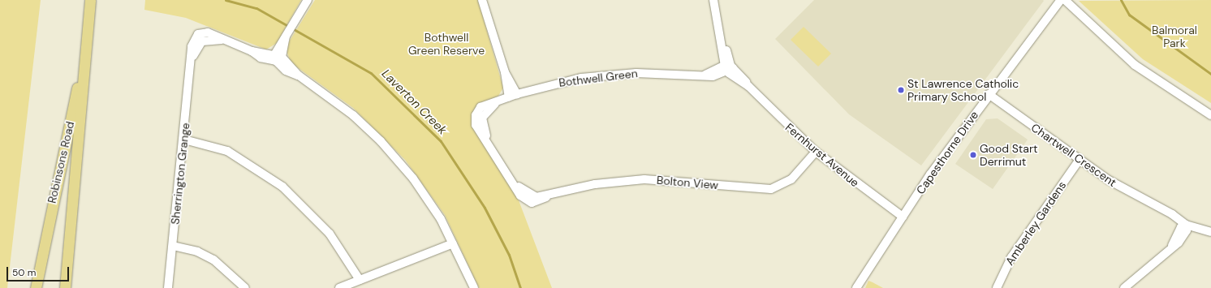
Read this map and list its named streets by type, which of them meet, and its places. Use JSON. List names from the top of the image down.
{
  "streets": {
    "main road": ["Robinsons Road"],
    "street": [
      "Bothwell Green",
      "Capesthorne Drive",
      "Fernhurst Avenue",
      "Chartwell Crescent",
      "Sherrington Grange",
      "Bolton View",
      "Amberley Gardens"
    ]
  },
  "crossings": [
    ["Bothwell Green", "Fernhurst Avenue"],
    ["Bothwell Green", "Bolton View"],
    ["Capesthorne Drive", "Fernhurst Avenue"],
    ["Capesthorne Drive", "Chartwell Crescent"],
    ["Fernhurst Avenue", "Bolton View"],
    ["Chartwell Crescent", "Amberley Gardens"]
  ],
  "water": ["Laverton Creek"],
  "parks": ["Balmoral Park", "Bothwell Green Reserve"],
  "places": ["St Lawrence Catholic Primary School", "Good Start Derrimut"],
  "scale_bar": "50 m"
}
